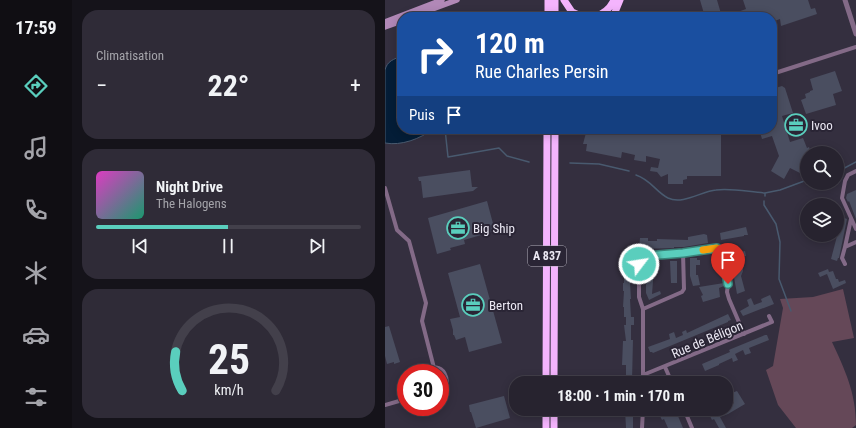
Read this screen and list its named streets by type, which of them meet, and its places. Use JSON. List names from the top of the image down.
{
  "streets": {
    "highway": ["A 837"],
    "street": ["Rue de Béligon"]
  },
  "places": {
    "office": ["Ivoo", "Big Ship", "Berton"]
  },
  "page": {
    "tabs": "17:59",
    "tile": "Climatisation",
    "turn": ["120 m", "Rue Charles Persin"],
    "heat": ["−", "22°", "+"],
    "then": "Puis",
    "song": ["Night Drive", "The Halogens"],
    "limit": "30",
    "trip": "18:00 · 1 min · 170 m",
    "gauge": ["25", "km/h"]
  }
}
